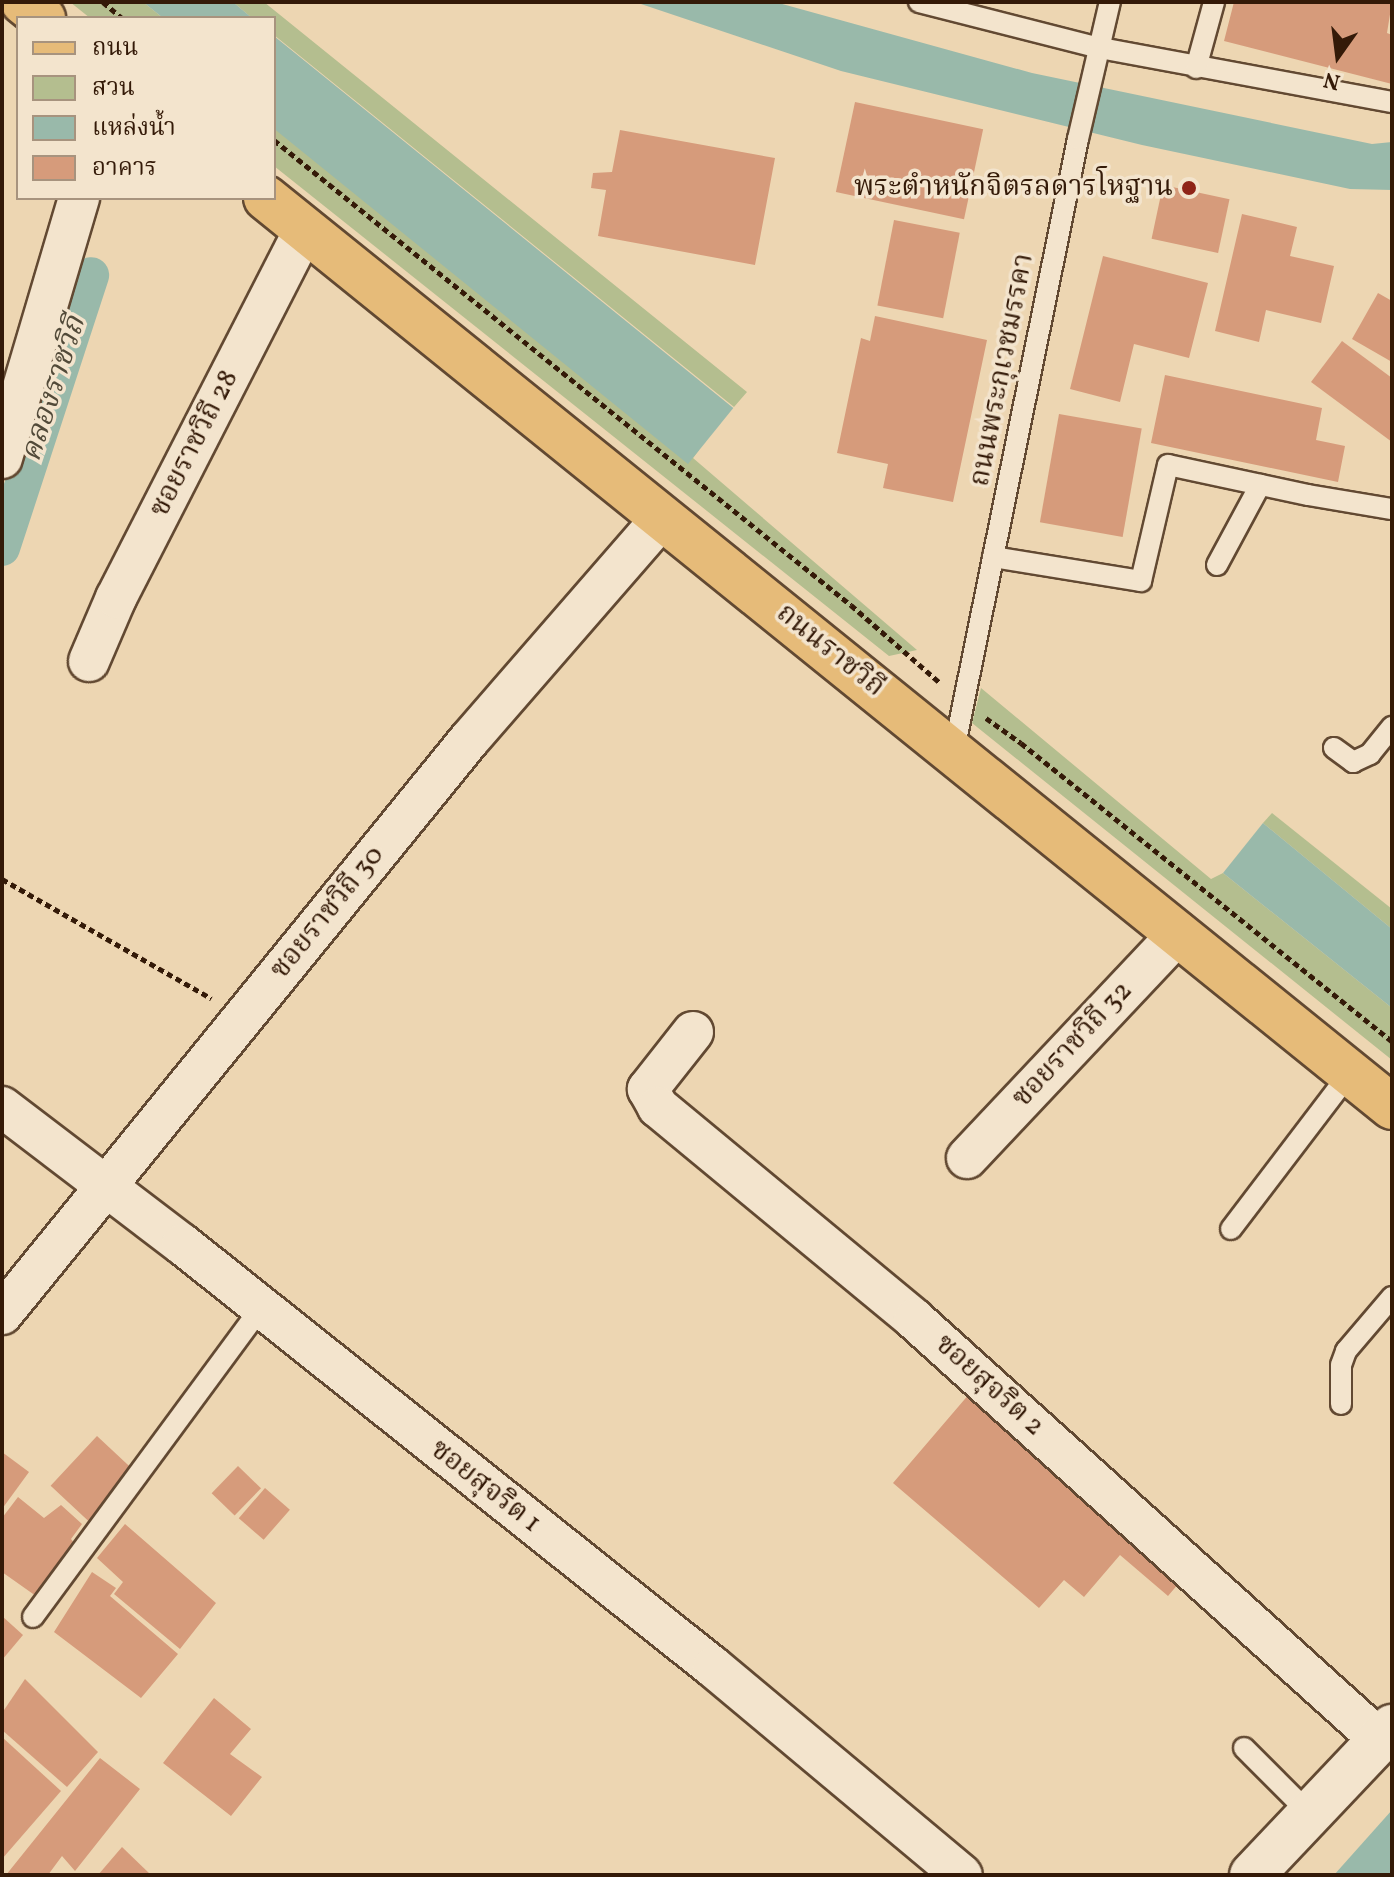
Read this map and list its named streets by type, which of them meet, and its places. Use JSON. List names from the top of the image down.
{
  "streets": {
    "main road": ["ถนนราชวิถี"],
    "street": [
      "ซอยราชวิถี 28",
      "ซอยราชวิถี 30",
      "ซอยราชวิถี 32",
      "ซอยสุจริต 2",
      "ซอยสุจริต 1"
    ],
    "lane": ["ถนนพระกุเวชมรรคา"]
  },
  "crossings": [
    ["ถนนพระกุเวชมรรคา", "ถนนราชวิถี"],
    ["ซอยราชวิถี 28", "ถนนราชวิถี"],
    ["ถนนราชวิถี", "ซอยราชวิถี 30"],
    ["ถนนราชวิถี", "ซอยราชวิถี 32"],
    ["ซอยราชวิถี 30", "ซอยสุจริต 1"]
  ],
  "water": ["คลองราชวิถี"],
  "places": ["พระตำหนักจิตรลดารโหฐาน"],
  "legend": [
    "ถนน",
    "สวน",
    "แหล่งน้ำ",
    "อาคาร"
  ],
  "north": "bottom"
}
